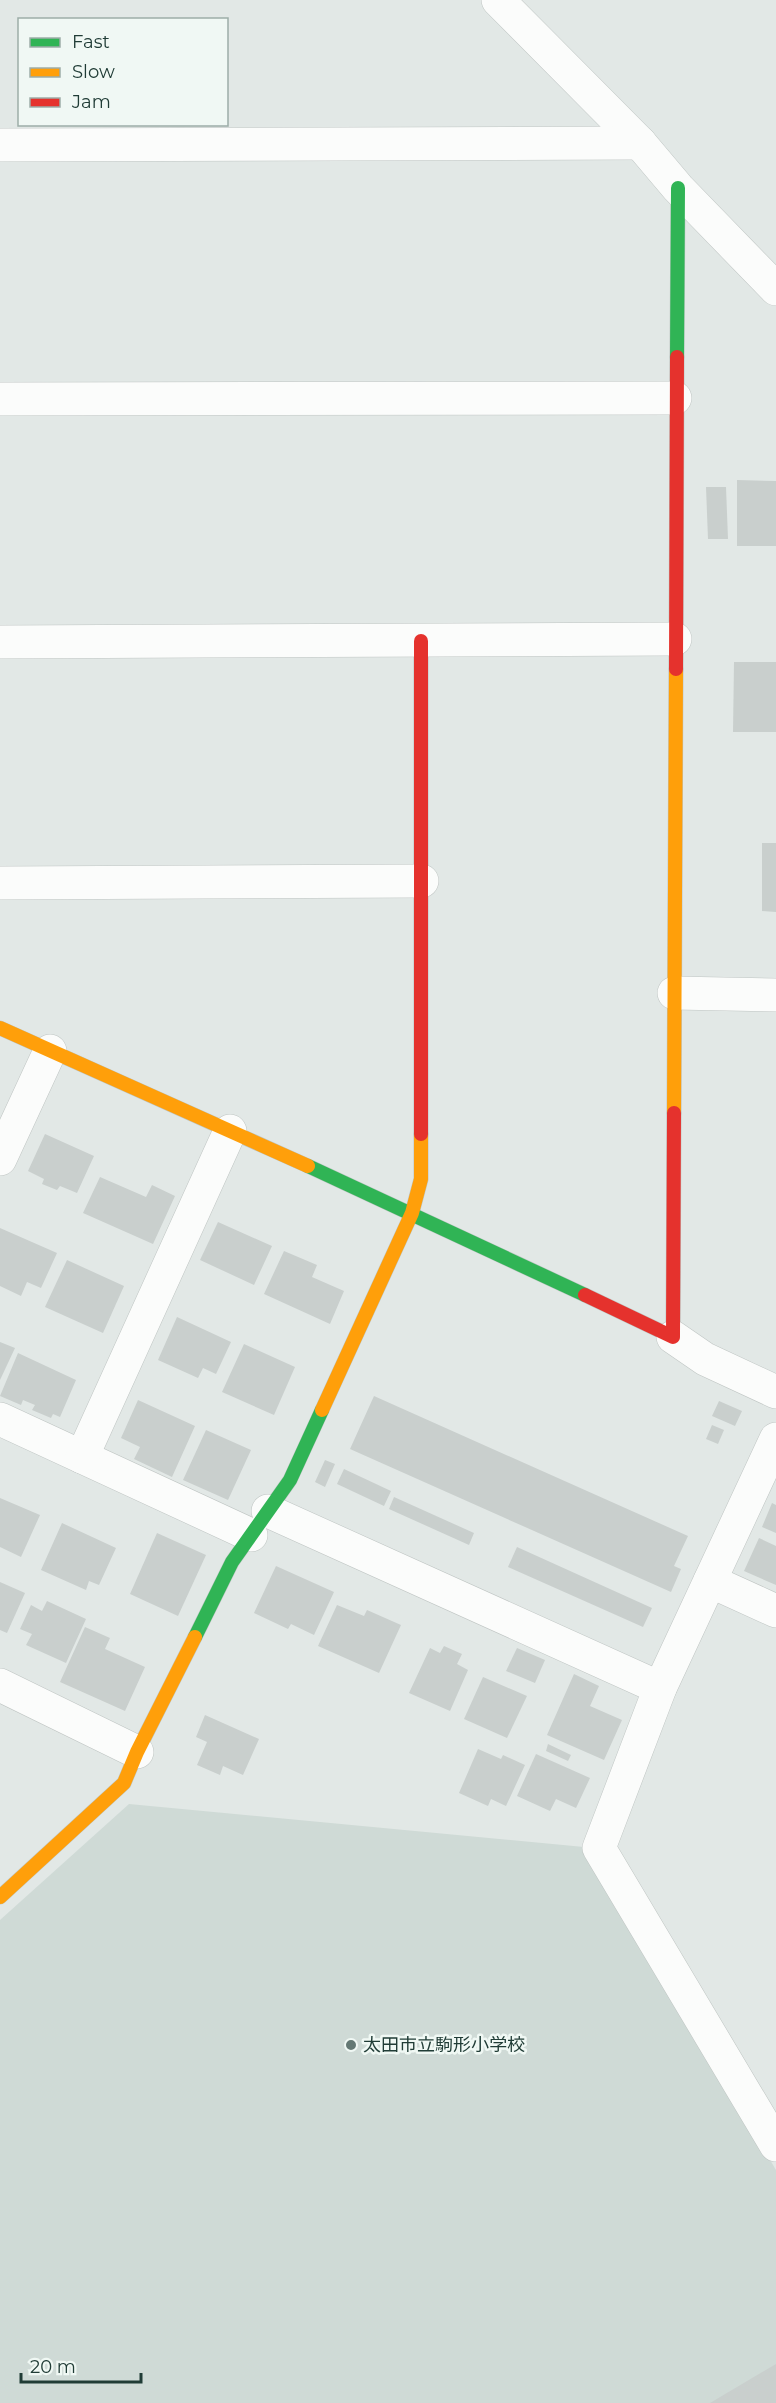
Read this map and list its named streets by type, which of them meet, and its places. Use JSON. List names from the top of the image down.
{
  "places": ["太田市立駒形小学校"],
  "legend": ["Fast", "Slow", "Jam"],
  "scale_bar": "20 m"
}
